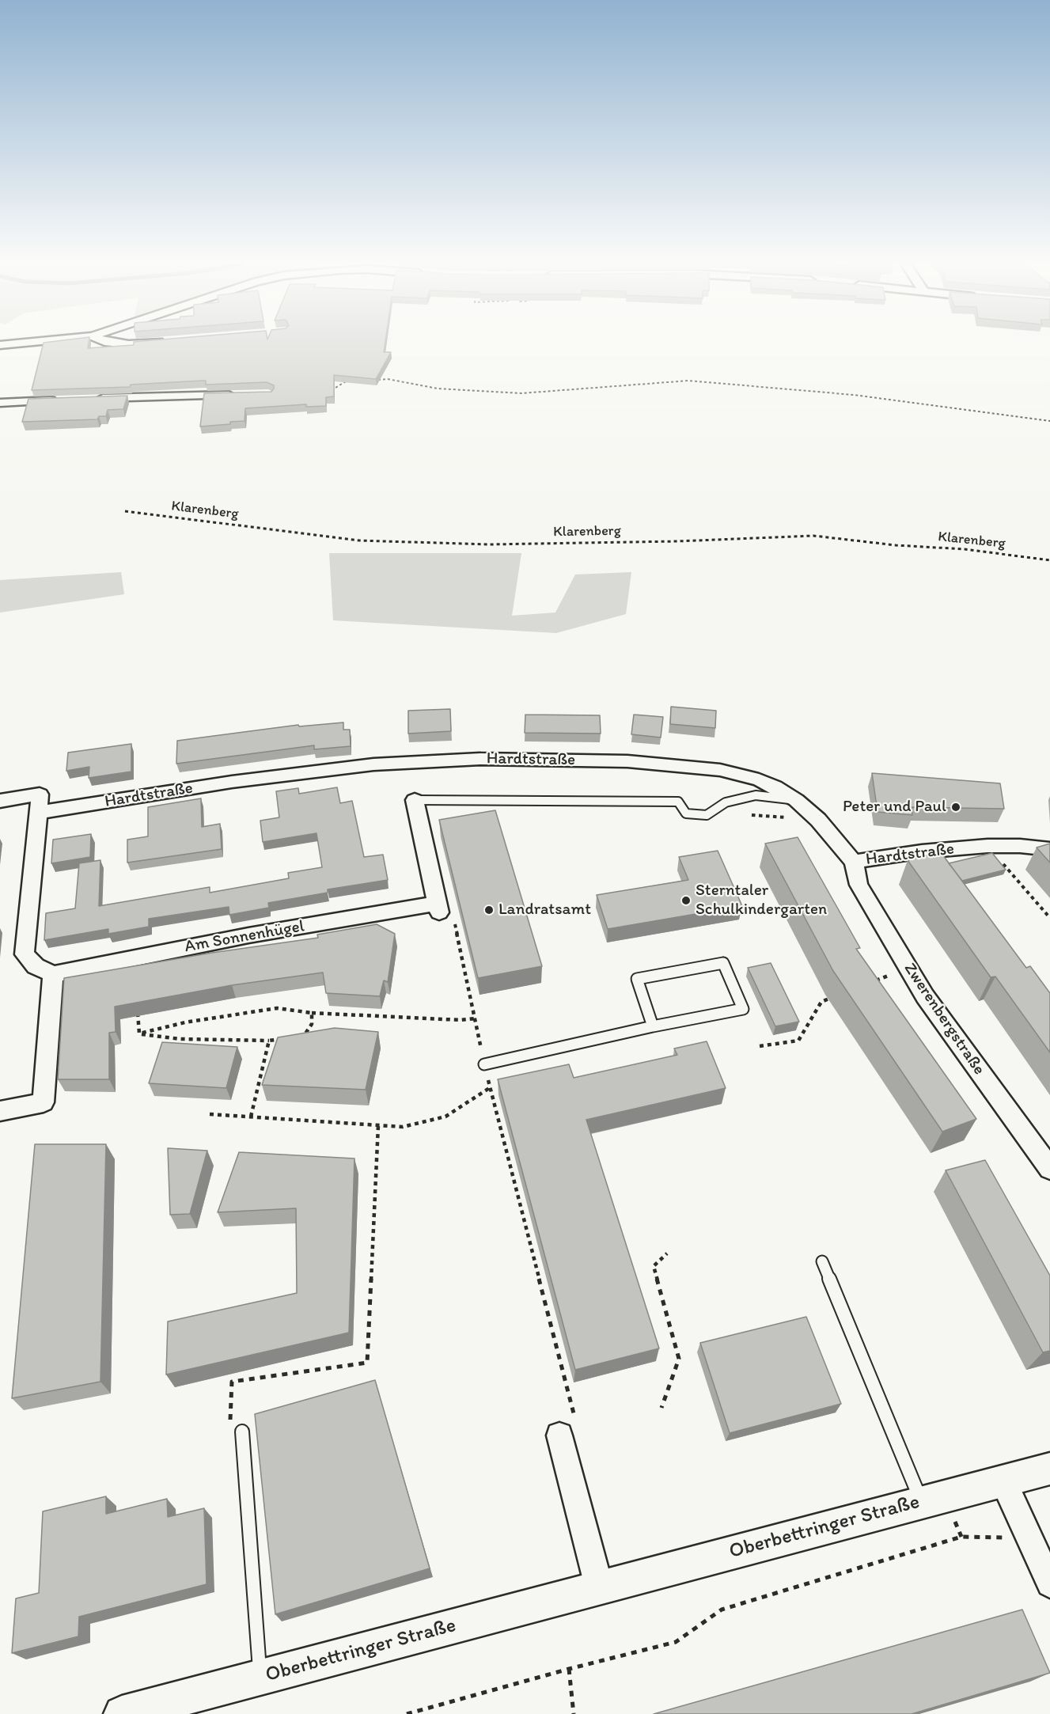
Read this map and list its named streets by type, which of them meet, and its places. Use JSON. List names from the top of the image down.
{
  "streets": {
    "street": [
      "Hardtstraße",
      "Am Sonnenhügel",
      "Zwerenbergstraße",
      "Oberbettringer Straße"
    ],
    "path": ["Klarenberg"]
  },
  "crossings": [
    ["Hardtstraße", "Zwerenbergstraße"]
  ],
  "places": ["Peter und Paul", "Sterntaler Schulkindergarten", "Landratsamt"]
}
